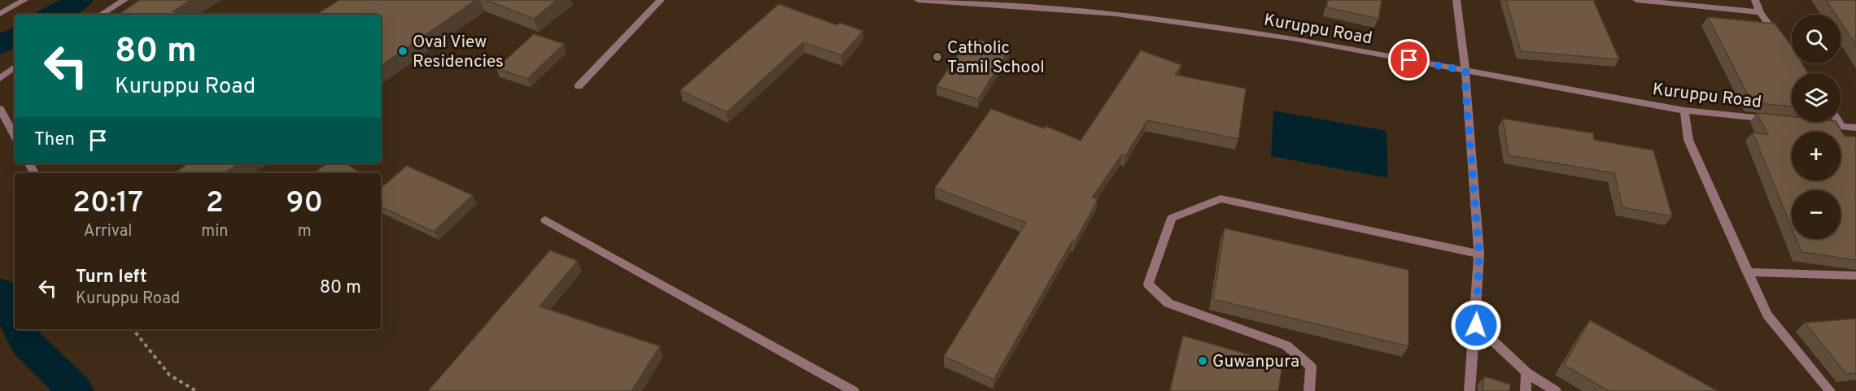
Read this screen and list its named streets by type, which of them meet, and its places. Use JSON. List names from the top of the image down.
{
  "streets": {
    "street": ["Kuruppu Road"]
  },
  "places": ["Oval View Residencies", "Catholic Tamil School", "Guwanpura"],
  "page": {
    "map_buttons": ["+", "−"],
    "turn": ["80 m", "Kuruppu Road"],
    "then": "Then",
    "eta": [
      "20:17",
      "Arrival",
      "2",
      "min",
      "90",
      "m"
    ],
    "list": [
      {
        "name": "Turn left",
        "note": "Kuruppu Road",
        "value": "80 m"
      }
    ]
  }
}
